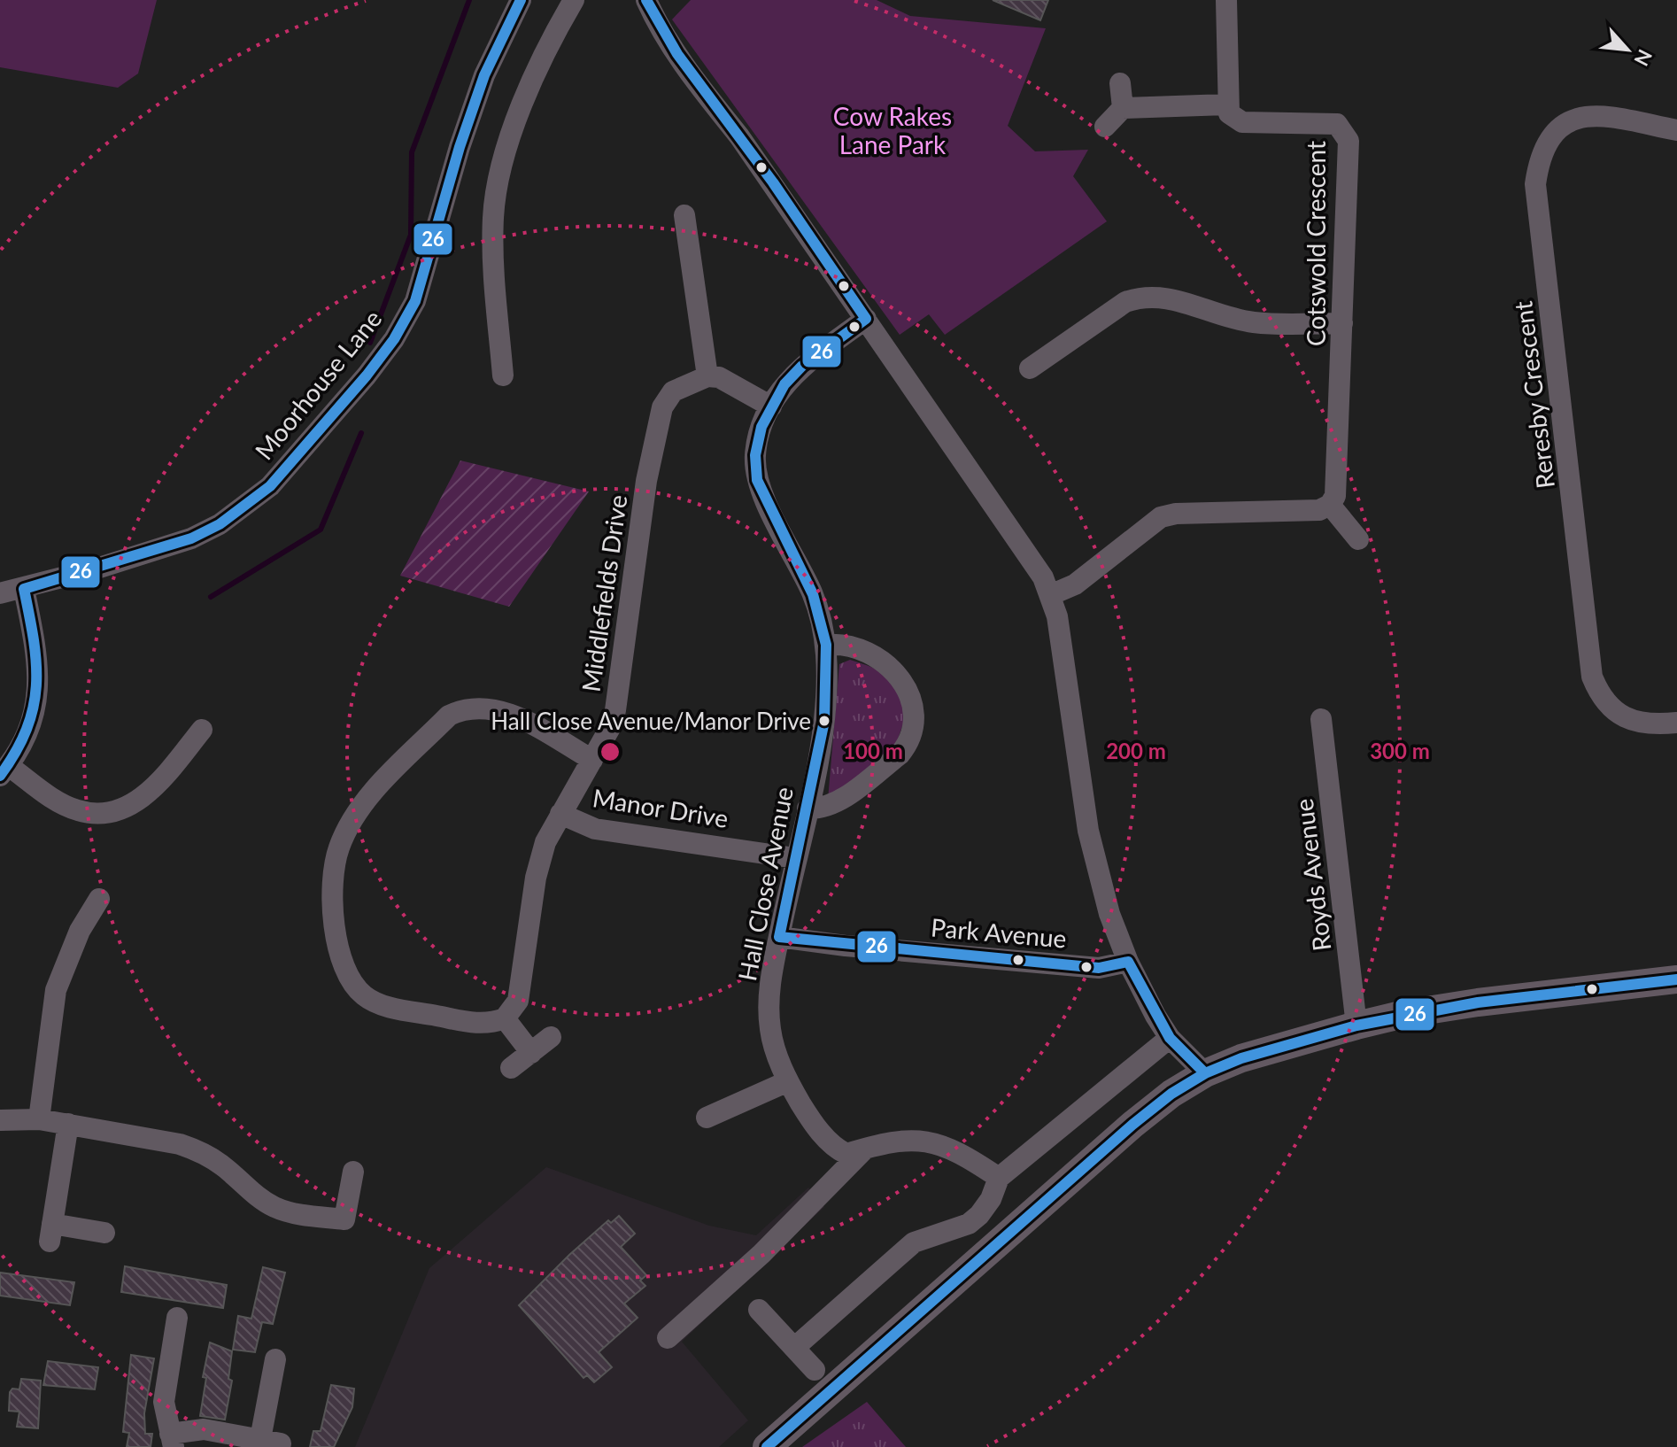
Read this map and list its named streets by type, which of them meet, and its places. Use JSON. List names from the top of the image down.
{
  "streets": {
    "street": [
      "Cotswold Crescent",
      "Moorhouse Lane",
      "Reresby Crescent",
      "Middlefields Drive",
      "Manor Drive",
      "Royds Avenue",
      "Hall Close Avenue",
      "Park Avenue"
    ]
  },
  "crossings": [
    ["Middlefields Drive", "Manor Drive"],
    ["Manor Drive", "Hall Close Avenue"],
    ["Hall Close Avenue", "Park Avenue"]
  ],
  "parks": ["Cow Rakes Lane Park"],
  "places": ["Hall Close Avenue/Manor Drive"],
  "lines": ["transit line 26"],
  "north": "bottom right",
  "rings": ["100 m", "200 m", "300 m"]
}
